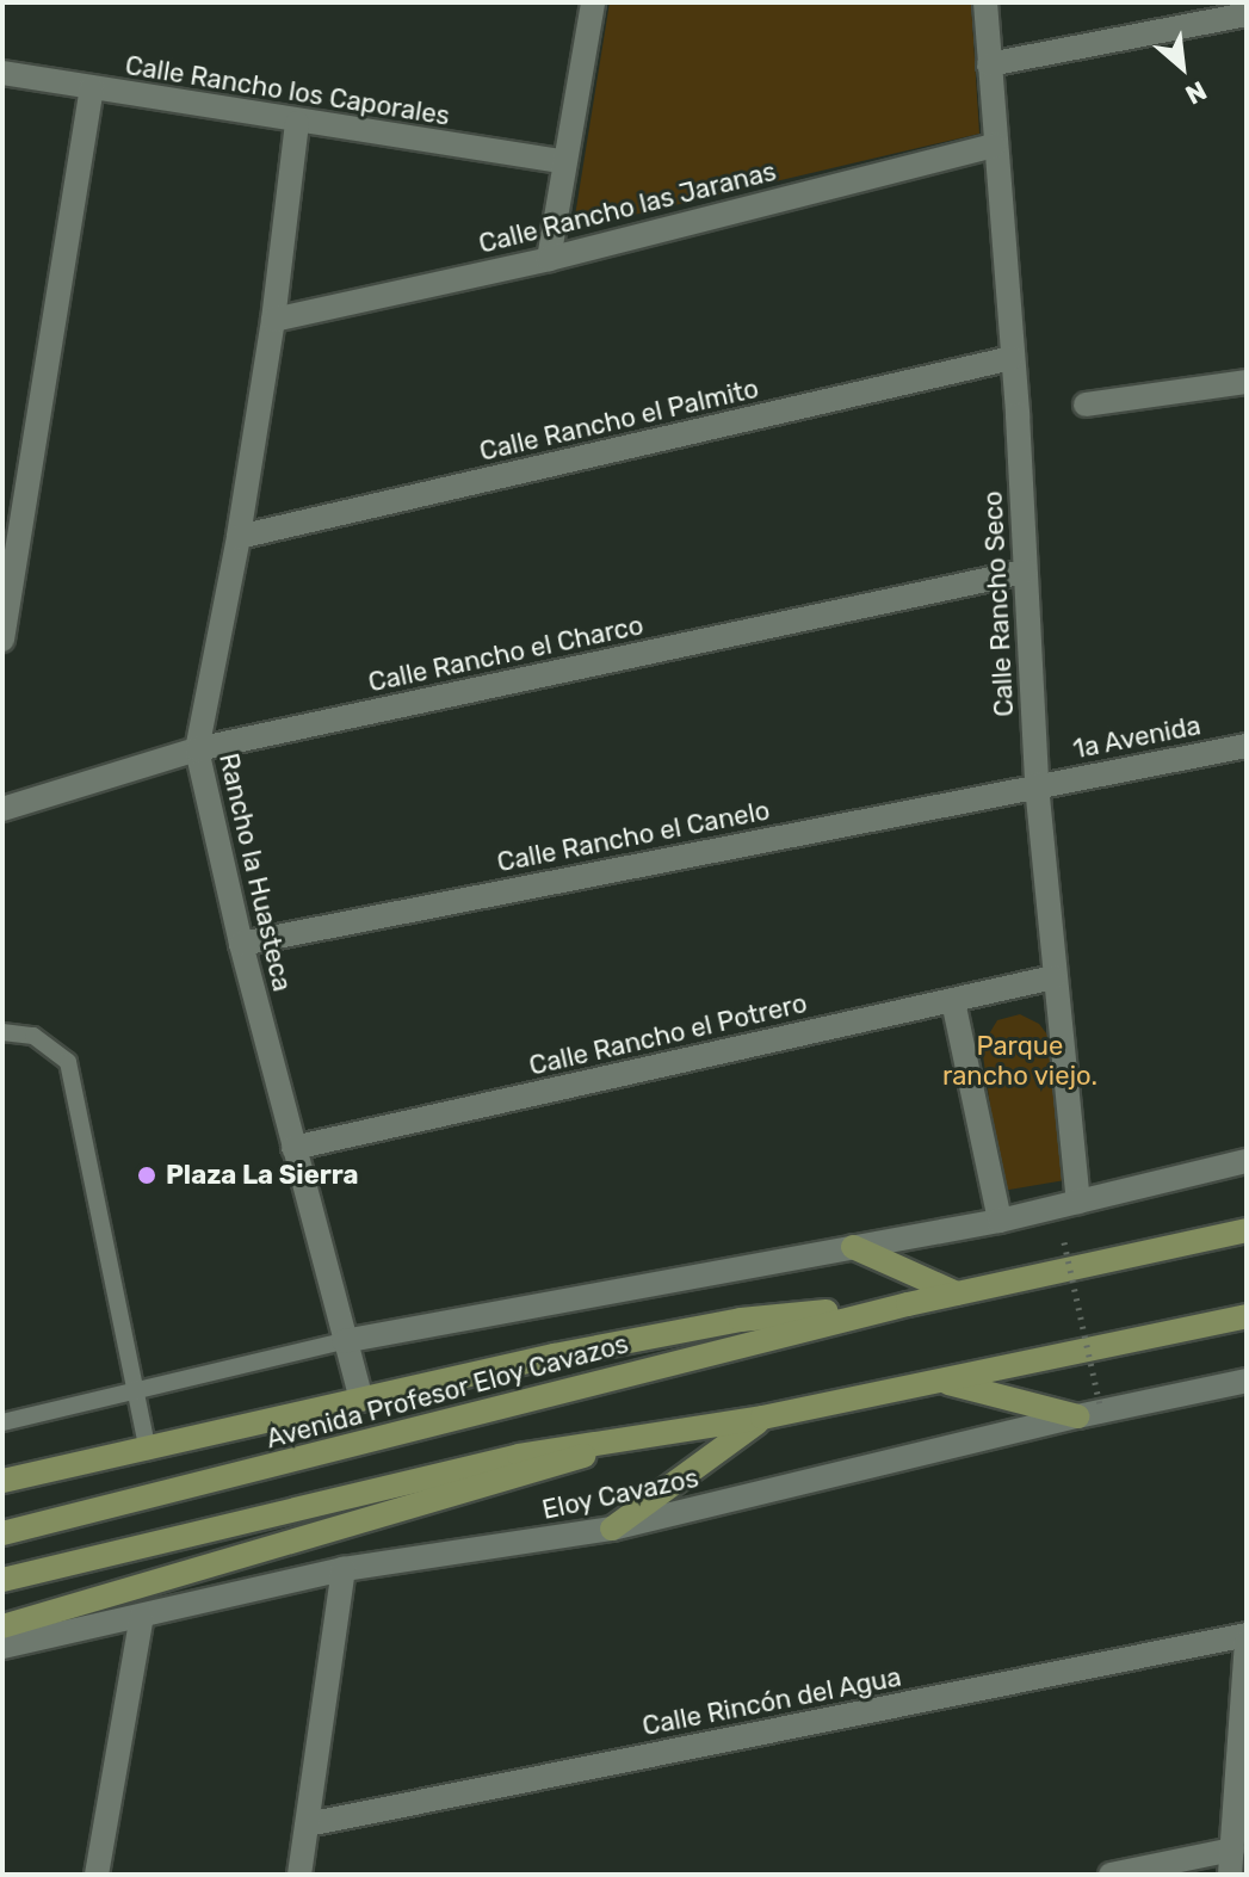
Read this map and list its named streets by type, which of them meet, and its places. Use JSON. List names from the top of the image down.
{
  "streets": {
    "main road": ["Avenida Profesor Eloy Cavazos"],
    "street": [
      "Calle Rancho los Caporales",
      "Calle Rancho las Jaranas",
      "Calle Rancho el Palmito",
      "Calle Rancho Seco",
      "Calle Rancho el Charco",
      "1a Avenida",
      "Calle Rancho el Canelo",
      "Rancho la Huasteca",
      "Calle Rancho el Potrero",
      "Eloy Cavazos",
      "Calle Rincón del Agua"
    ]
  },
  "crossings": [
    ["Calle Rancho los Caporales", "Rancho la Huasteca"],
    ["Calle Rancho las Jaranas", "Calle Rancho Seco"],
    ["Calle Rancho las Jaranas", "Rancho la Huasteca"],
    ["Calle Rancho el Palmito", "Calle Rancho Seco"],
    ["Calle Rancho el Palmito", "Rancho la Huasteca"],
    ["Calle Rancho Seco", "Calle Rancho el Charco"],
    ["Calle Rancho Seco", "1a Avenida"],
    ["Calle Rancho Seco", "Calle Rancho el Canelo"],
    ["Calle Rancho Seco", "Calle Rancho el Potrero"],
    ["Calle Rancho el Charco", "Rancho la Huasteca"],
    ["1a Avenida", "Calle Rancho el Canelo"],
    ["Calle Rancho el Canelo", "Rancho la Huasteca"],
    ["Rancho la Huasteca", "Calle Rancho el Potrero"],
    ["Rancho la Huasteca", "Avenida Profesor Eloy Cavazos"]
  ],
  "parks": ["Parque rancho viejo."],
  "places": ["Plaza La Sierra"],
  "north": "bottom right"
}
